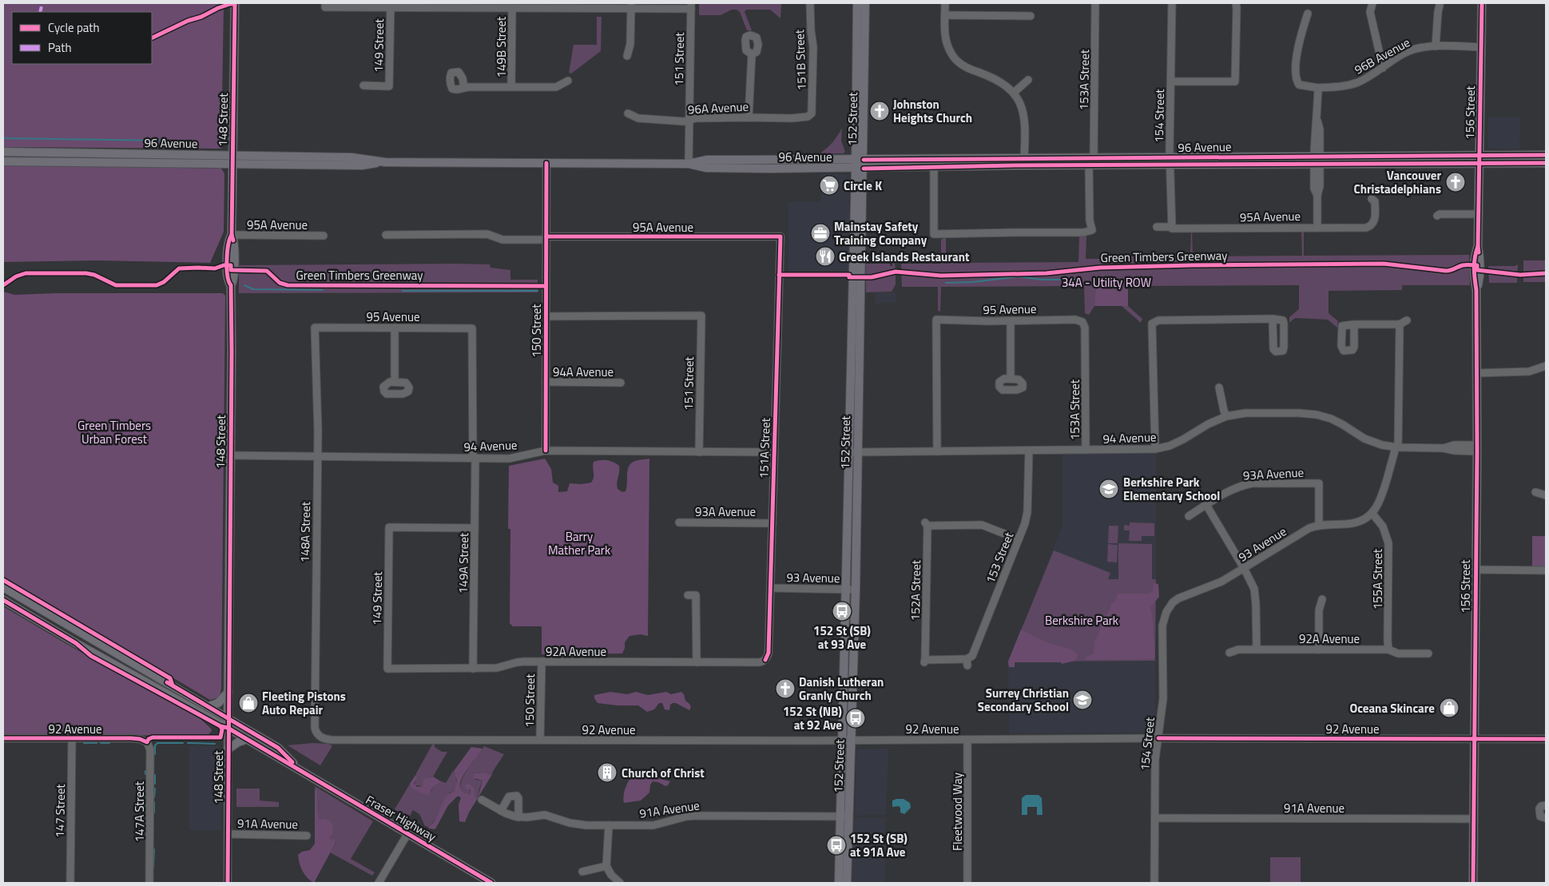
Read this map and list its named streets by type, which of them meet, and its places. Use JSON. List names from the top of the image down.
{
  "streets": {
    "main road": [
      "156 Street",
      "152 Street",
      "148 Street",
      "96 Avenue",
      "Fraser Highway"
    ],
    "street": [
      "149 Street",
      "149B Street",
      "96B Avenue",
      "151 Street",
      "151B Street",
      "153A Street",
      "96A Avenue",
      "154 Street",
      "95A Avenue",
      "95 Avenue",
      "150 Street",
      "94A Avenue",
      "94 Avenue",
      "151A Street",
      "93A Avenue",
      "148A Street",
      "93 Avenue",
      "153 Street",
      "149A Street",
      "155A Street",
      "152A Street",
      "92A Avenue",
      "92 Avenue",
      "91A Avenue",
      "147 Street",
      "147A Street",
      "Fleetwood Way"
    ],
    "cycle path": ["Green Timbers Greenway"]
  },
  "crossings": [
    ["149 Street", "149A Street"],
    ["149 Street", "92A Avenue"],
    ["96B Avenue", "156 Street"],
    ["151 Street", "96A Avenue"],
    ["151 Street", "96 Avenue"],
    ["151 Street", "150 Street"],
    ["151 Street", "94 Avenue"],
    ["151B Street", "96A Avenue"],
    ["153A Street", "96 Avenue"],
    ["153A Street", "95 Avenue"],
    ["153A Street", "94 Avenue"],
    ["156 Street", "96 Avenue"],
    ["156 Street", "94 Avenue"],
    ["156 Street", "92 Avenue"],
    ["156 Street", "91A Avenue"],
    ["154 Street", "96 Avenue"],
    ["154 Street", "95A Avenue"],
    ["154 Street", "93 Avenue"],
    ["154 Street", "92 Avenue"],
    ["154 Street", "91A Avenue"],
    ["152 Street", "96 Avenue"],
    ["152 Street", "94 Avenue"],
    ["152 Street", "93 Avenue"],
    ["152 Street", "92 Avenue"],
    ["152 Street", "91A Avenue"],
    ["148 Street", "96 Avenue"],
    ["148 Street", "95A Avenue"],
    ["148 Street", "94 Avenue"],
    ["148 Street", "91A Avenue"],
    ["148 Street", "Fraser Highway"],
    ["96 Avenue", "150 Street"],
    ["95A Avenue", "150 Street"],
    ["95A Avenue", "151A Street"],
    ["95 Avenue", "94 Avenue"],
    ["95 Avenue", "148A Street"],
    ["95 Avenue", "149A Street"],
    ["150 Street", "94A Avenue"],
    ["150 Street", "94 Avenue"],
    ["150 Street", "92A Avenue"],
    ["150 Street", "92 Avenue"],
    ["94 Avenue", "151A Street"],
    ["94 Avenue", "148A Street"],
    ["94 Avenue", "153 Street"],
    ["94 Avenue", "149A Street"],
    ["151A Street", "93A Avenue"],
    ["151A Street", "93 Avenue"],
    ["151A Street", "92A Avenue"],
    ["93A Avenue", "93 Avenue"],
    ["148A Street", "92 Avenue"],
    ["93 Avenue", "155A Street"],
    ["153 Street", "152A Street"],
    ["149A Street", "92A Avenue"],
    ["155A Street", "92A Avenue"],
    ["92 Avenue", "147 Street"],
    ["92 Avenue", "147A Street"],
    ["92 Avenue", "Fleetwood Way"]
  ],
  "parks": [
    "34A - Utility ROW",
    "Green Timbers Urban Forest",
    "Barry Mather Park",
    "Berkshire Park"
  ],
  "places": {
    "church": ["Johnston Heights Church", "Vancouver Christadelphians", "Danish Lutheran Granly Church"],
    "supermarket": ["Circle K"],
    "office": ["Mainstay Safety Training Company"],
    "restaurant": ["Greek Islands Restaurant"],
    "school or university": ["Berkshire Park Elementary School", "Surrey Christian Secondary School"],
    "bus stop": ["152 St (SB) at 93 Ave", "152 St (NB) at 92 Ave", "152 St (SB) at 91A Ave"],
    "shop": ["Fleeting Pistons Auto Repair", "Oceana Skincare"],
    "building": ["Church of Christ"]
  },
  "legend": ["Cycle path", "Path"]
}
